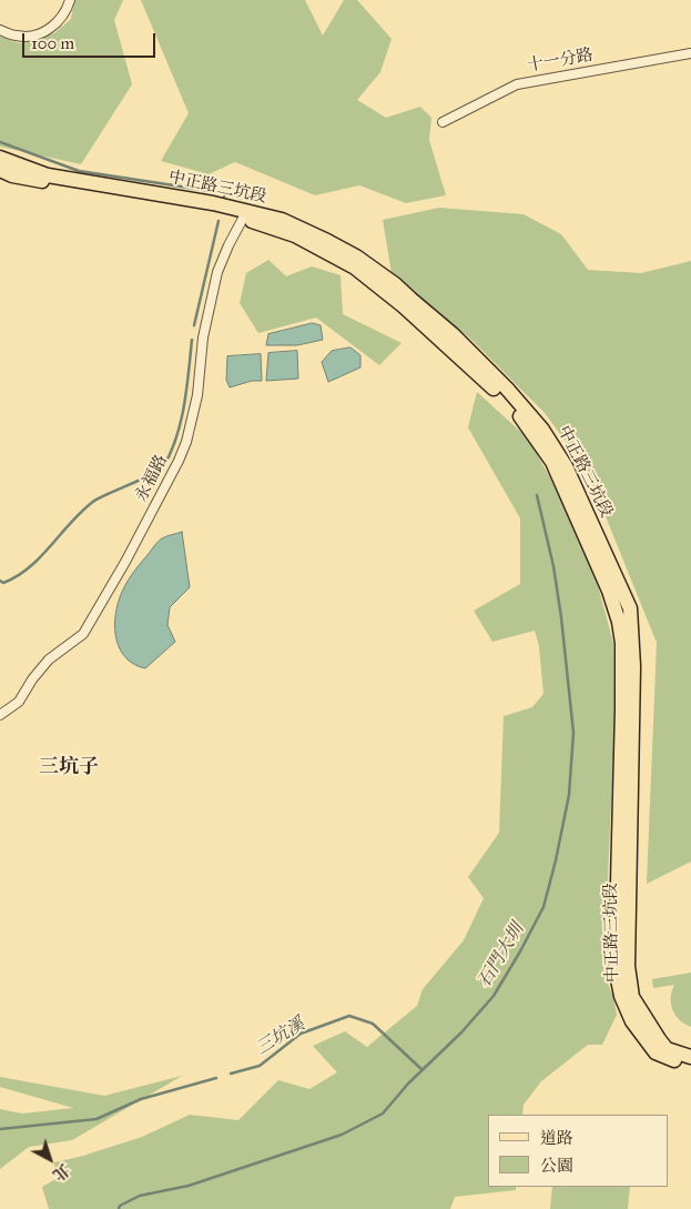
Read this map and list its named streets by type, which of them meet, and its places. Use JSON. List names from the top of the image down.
{
  "streets": {
    "main road": ["中正路三坑段"],
    "street": ["十一分路", "永福路"]
  },
  "crossings": [
    ["中正路三坑段", "永福路"]
  ],
  "districts": ["三坑子"],
  "water": ["石門大圳", "三坑溪"],
  "legend": ["道路", "公園"],
  "scale_bar": "100 m",
  "north": "bottom right"
}
